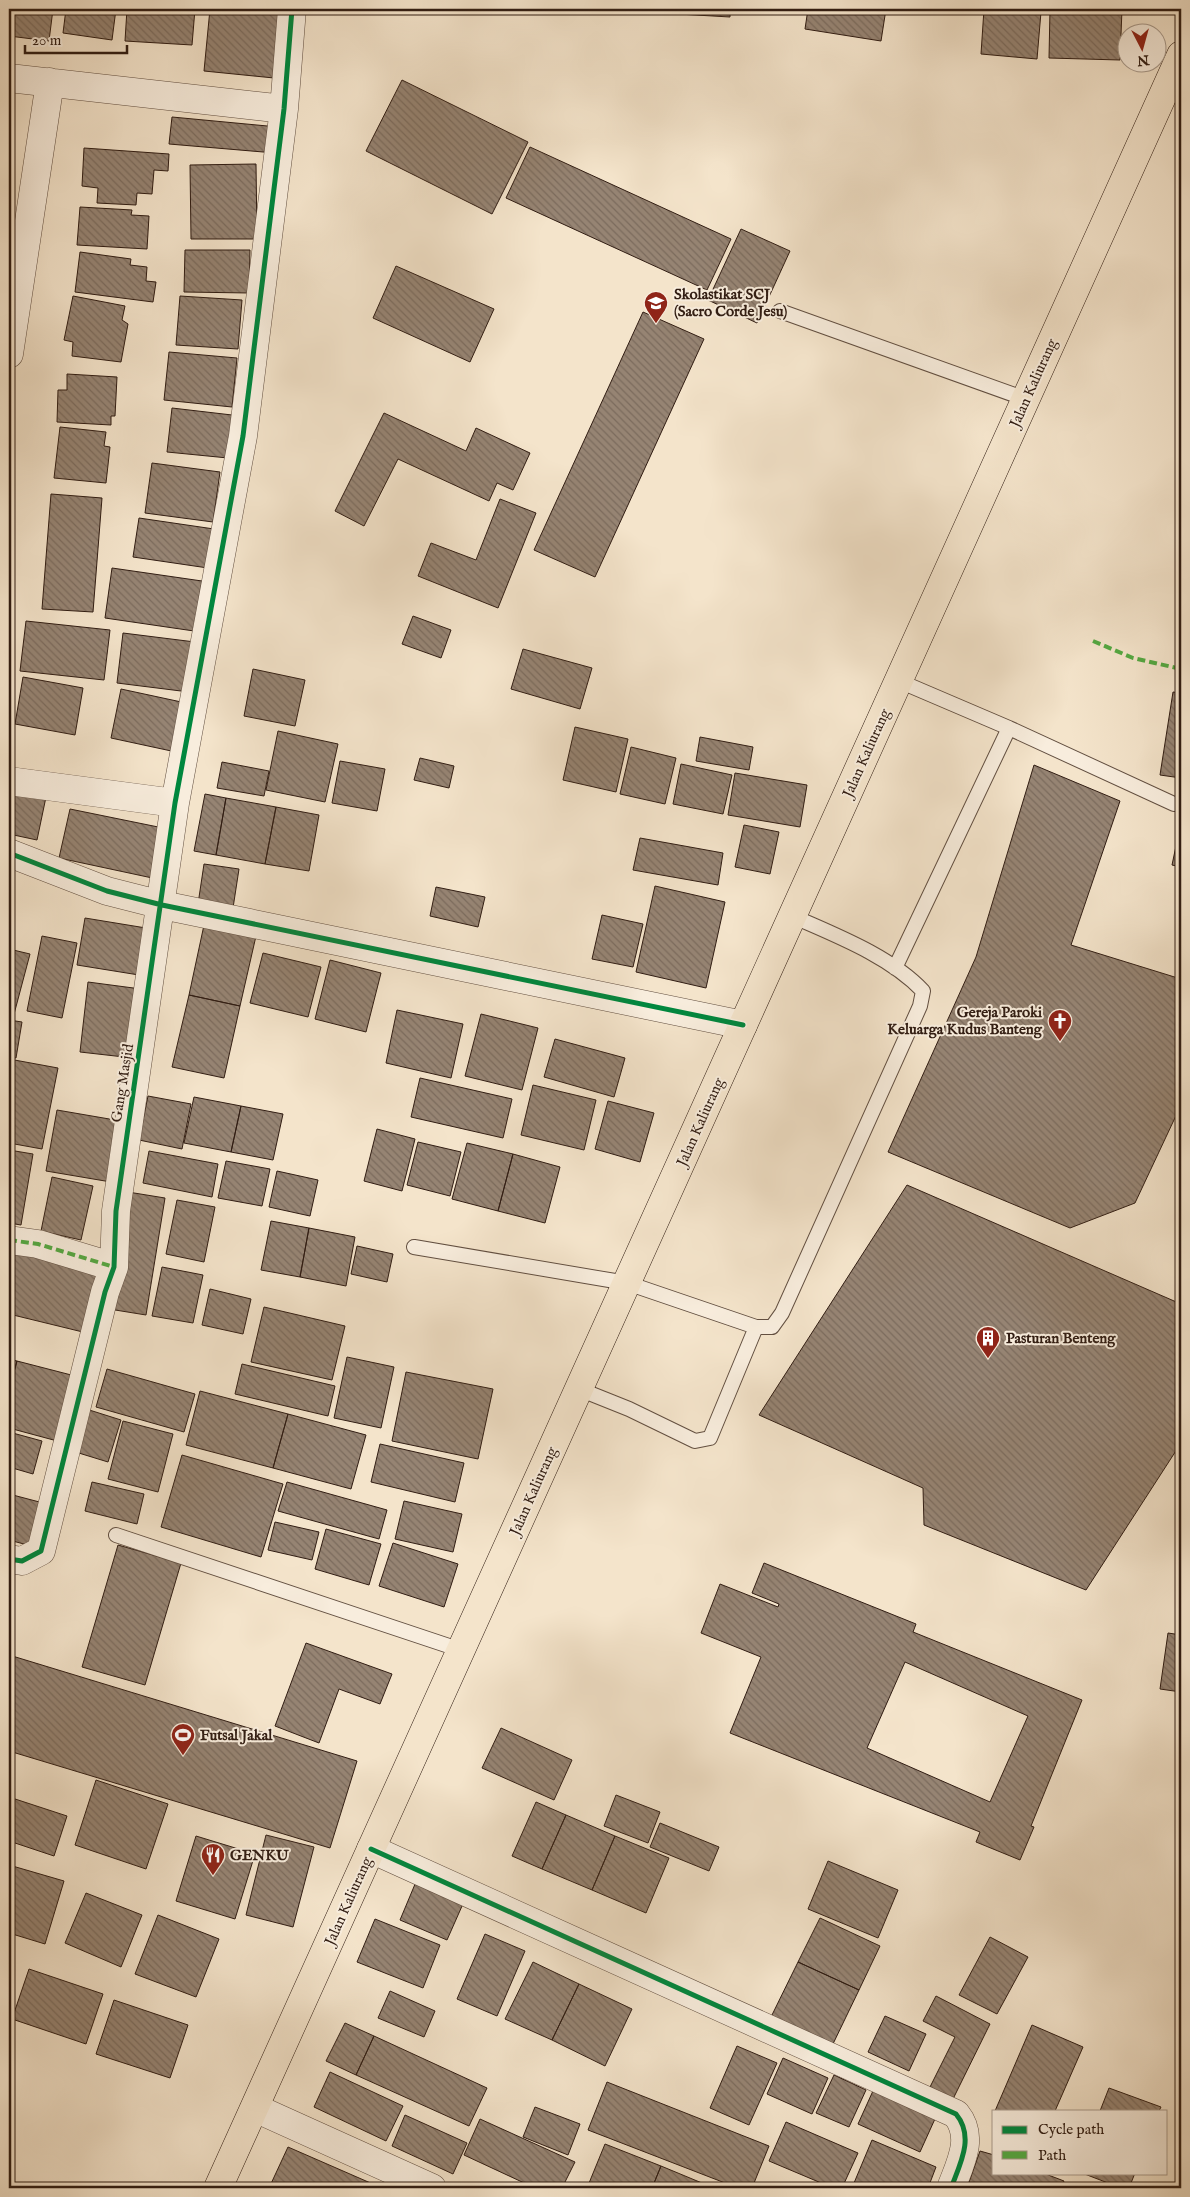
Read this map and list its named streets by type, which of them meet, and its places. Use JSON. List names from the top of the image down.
{
  "streets": {
    "main road": ["Jalan Kaliurang"],
    "street": ["Gang Masjid"]
  },
  "places": {
    "school or university": ["Skolastikat SCJ (Sacro Corde Jesu)"],
    "church": ["Gereja Paroki Keluarga Kudus Banteng"],
    "building": ["Pasturan Benteng"],
    "sports": ["Futsal Jakal"],
    "restaurant": ["GENKU"]
  },
  "legend": ["Cycle path", "Path"],
  "scale_bar": "20 m",
  "north": "bottom"
}
